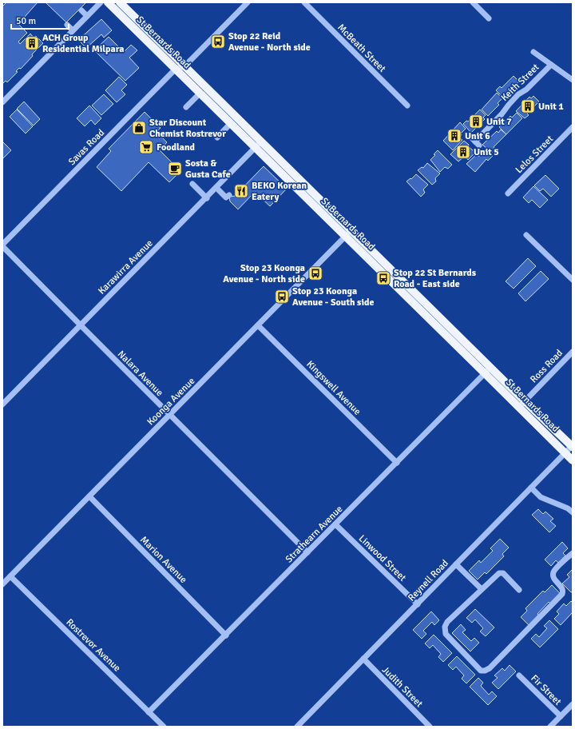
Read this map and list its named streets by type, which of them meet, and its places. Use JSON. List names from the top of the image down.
{
  "streets": {
    "main road": ["St Bernards Road"],
    "street": [
      "McBeath Street",
      "Keith Street",
      "Savas Road",
      "Lelos Street",
      "Karawirra Avenue",
      "Ross Road",
      "Nalara Avenue",
      "Kingswell Avenue",
      "Koonga Avenue",
      "Strathearn Avenue",
      "Linwood Street",
      "Marion Avenue",
      "Reynell Road",
      "Rostrevor Avenue",
      "Judith Street",
      "Fir Street"
    ]
  },
  "crossings": [
    ["St Bernards Road", "Savas Road"],
    ["St Bernards Road", "Karawirra Avenue"],
    ["St Bernards Road", "Ross Road"],
    ["St Bernards Road", "Koonga Avenue"],
    ["St Bernards Road", "Strathearn Avenue"],
    ["St Bernards Road", "Reynell Road"],
    ["Savas Road", "Nalara Avenue"],
    ["Karawirra Avenue", "Nalara Avenue"],
    ["Nalara Avenue", "Koonga Avenue"],
    ["Nalara Avenue", "Strathearn Avenue"],
    ["Kingswell Avenue", "Koonga Avenue"],
    ["Kingswell Avenue", "Strathearn Avenue"],
    ["Koonga Avenue", "Marion Avenue"],
    ["Koonga Avenue", "Rostrevor Avenue"],
    ["Strathearn Avenue", "Linwood Street"],
    ["Strathearn Avenue", "Marion Avenue"],
    ["Strathearn Avenue", "Rostrevor Avenue"],
    ["Linwood Street", "Reynell Road"],
    ["Reynell Road", "Judith Street"]
  ],
  "places": {
    "bus stop": [
      "Stop 22 Reid Avenue - North side",
      "Stop 23 Koonga Avenue - North side",
      "Stop 22 St Bernards Road - East side",
      "Stop 23 Koonga Avenue - South side"
    ],
    "building": [
      "ACH Group Residential Milpara",
      "Unit 1",
      "Unit 7",
      "Unit 6",
      "Unit 5"
    ],
    "shop": ["Star Discount Chemist Rostrevor"],
    "supermarket": ["Foodland"],
    "cafe": ["Sosta & Gusta Cafe"],
    "restaurant": ["BEKO Korean Eatery"]
  },
  "scale_bar": "50 m"
}
